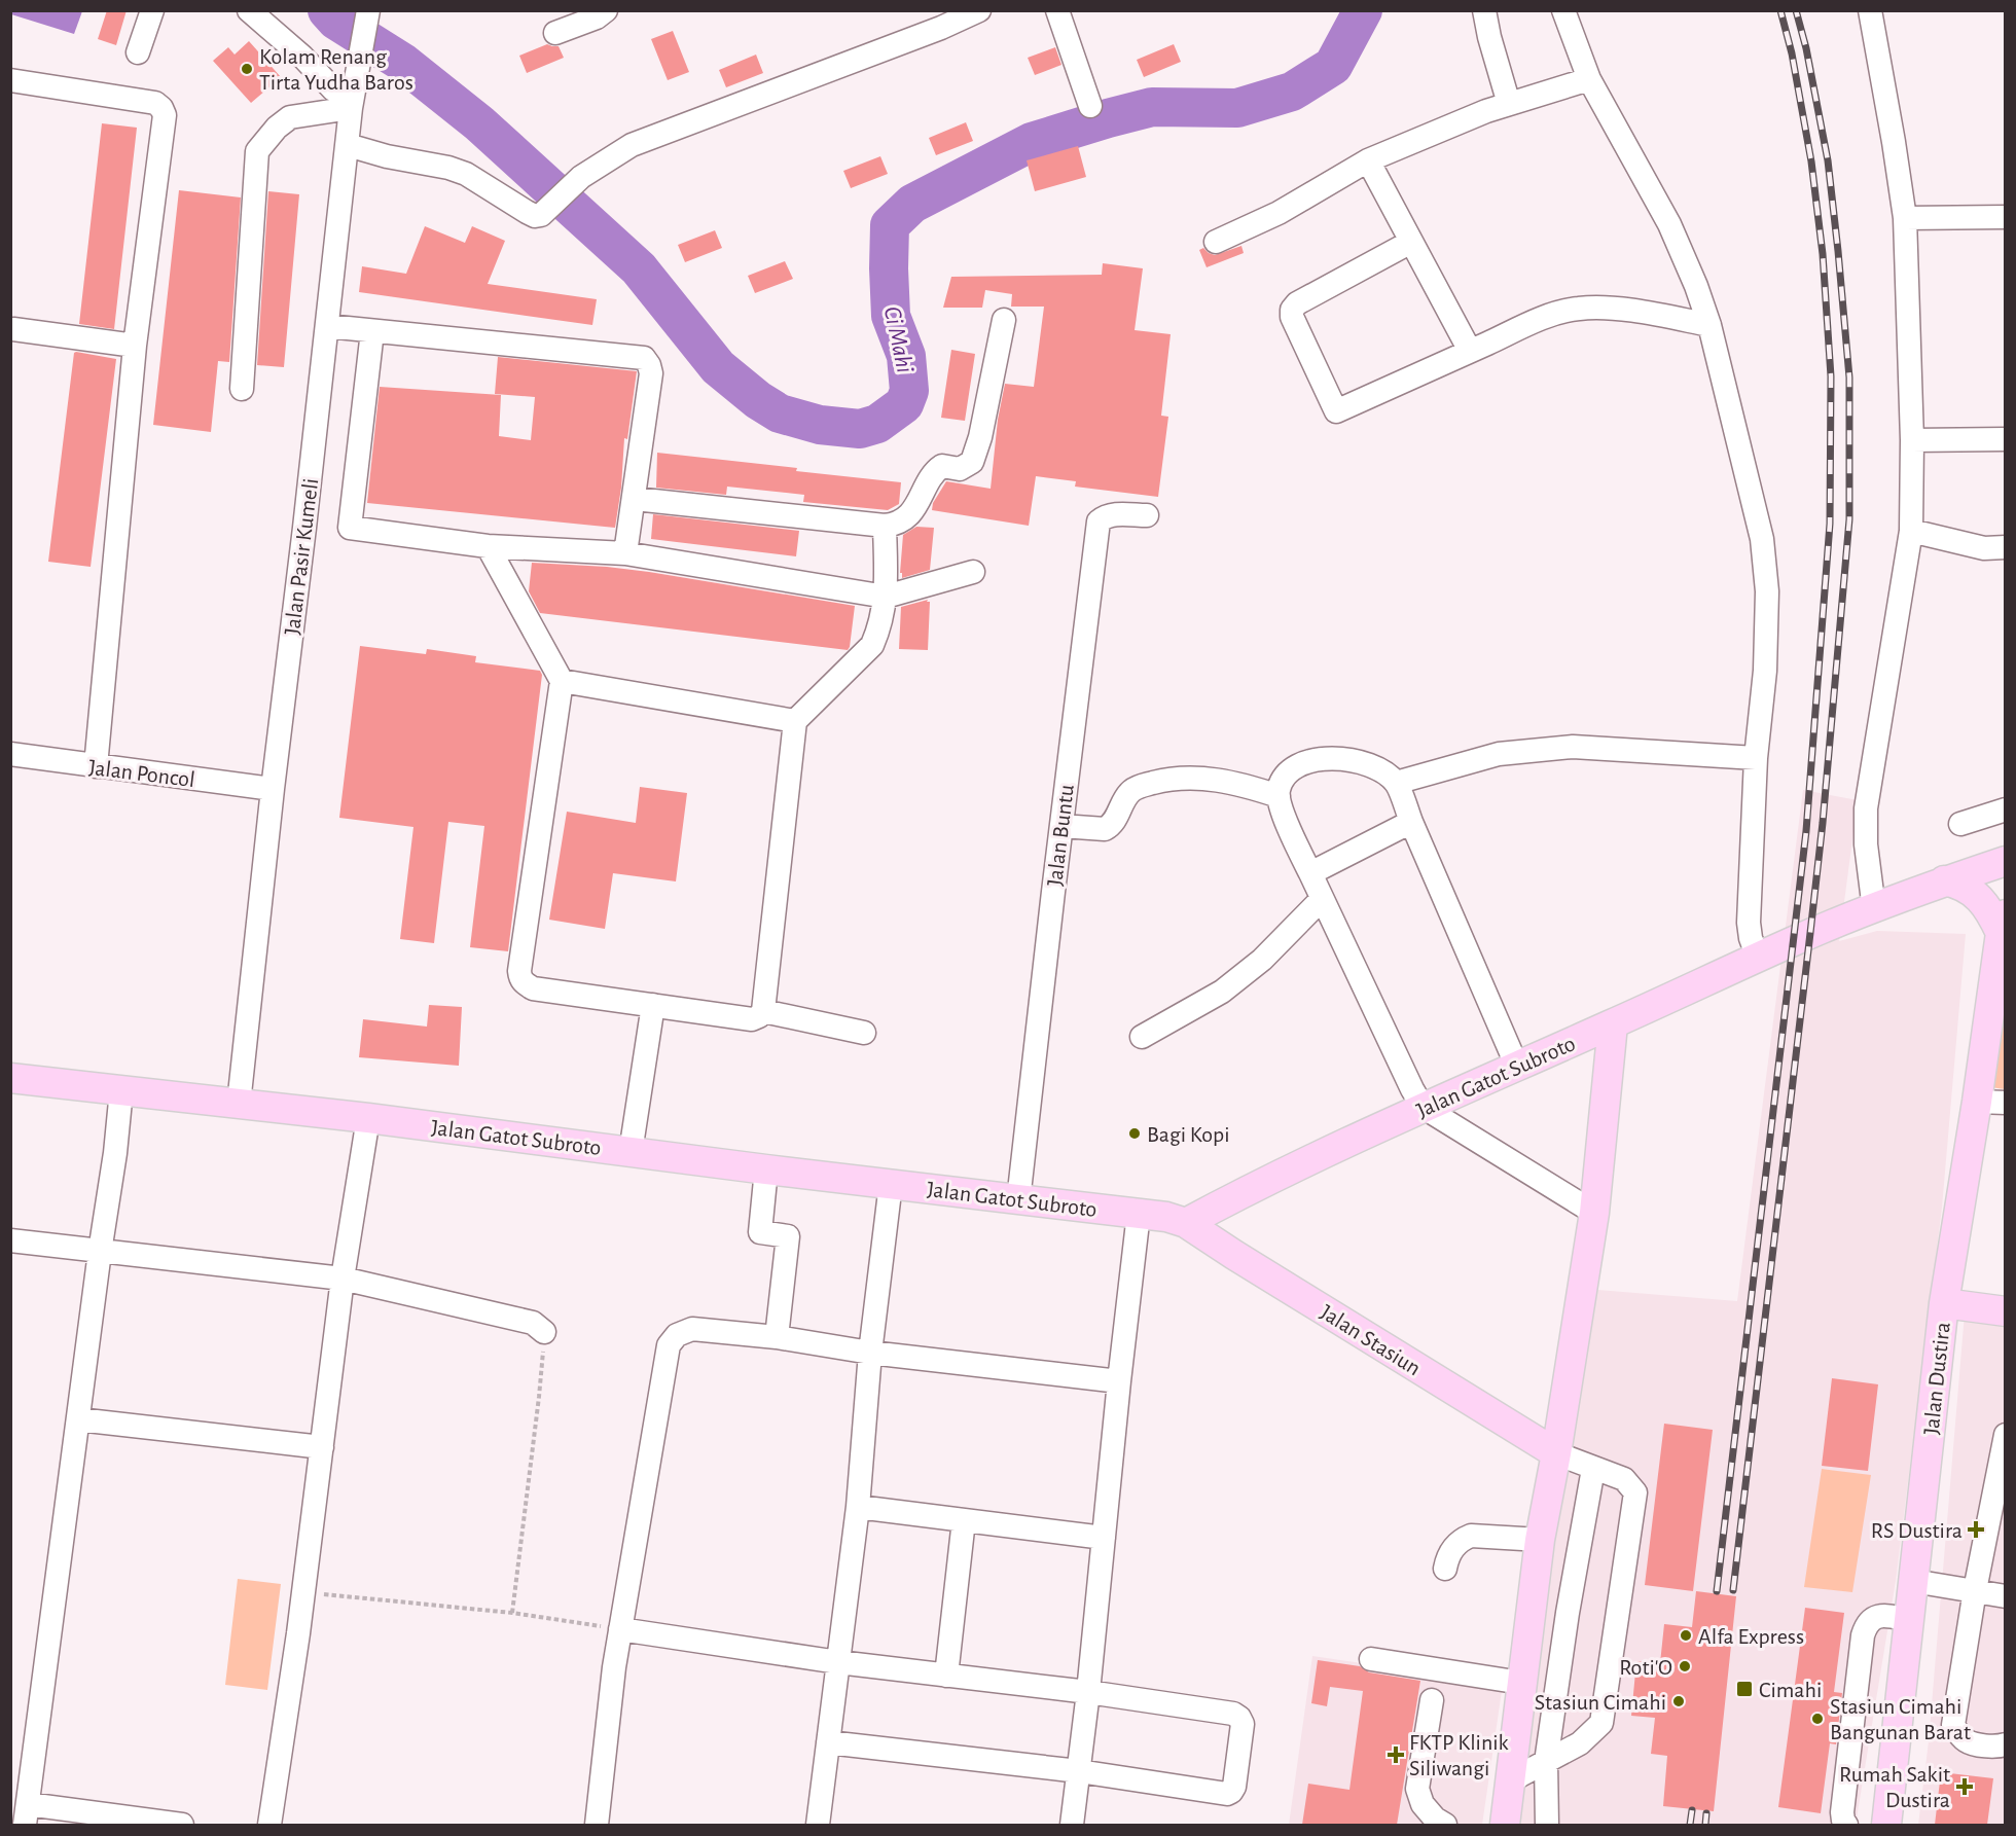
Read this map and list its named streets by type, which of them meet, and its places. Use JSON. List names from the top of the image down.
{
  "streets": {
    "main road": ["Jalan Gatot Subroto", "Jalan Stasiun", "Jalan Dustira"],
    "street": ["Jalan Pasir Kumeli", "Jalan Poncol", "Jalan Buntu"]
  },
  "crossings": [
    ["Jalan Pasir Kumeli", "Jalan Poncol"],
    ["Jalan Pasir Kumeli", "Jalan Gatot Subroto"],
    ["Jalan Buntu", "Jalan Gatot Subroto"],
    ["Jalan Gatot Subroto", "Jalan Stasiun"],
    ["Jalan Gatot Subroto", "Jalan Dustira"]
  ],
  "water": ["Ci Mahi"],
  "places": {
    "other": [
      "Kolam Renang Tirta Yudha Baros",
      "Bagi Kopi",
      "Alfa Express",
      "Roti'O",
      "Stasiun Cimahi",
      "Stasiun Cimahi Bangunan Barat"
    ],
    "health": ["RS Dustira", "FKTP Klinik Siliwangi", "Rumah Sakit Dustira"],
    "transit": ["Cimahi"]
  }
}
